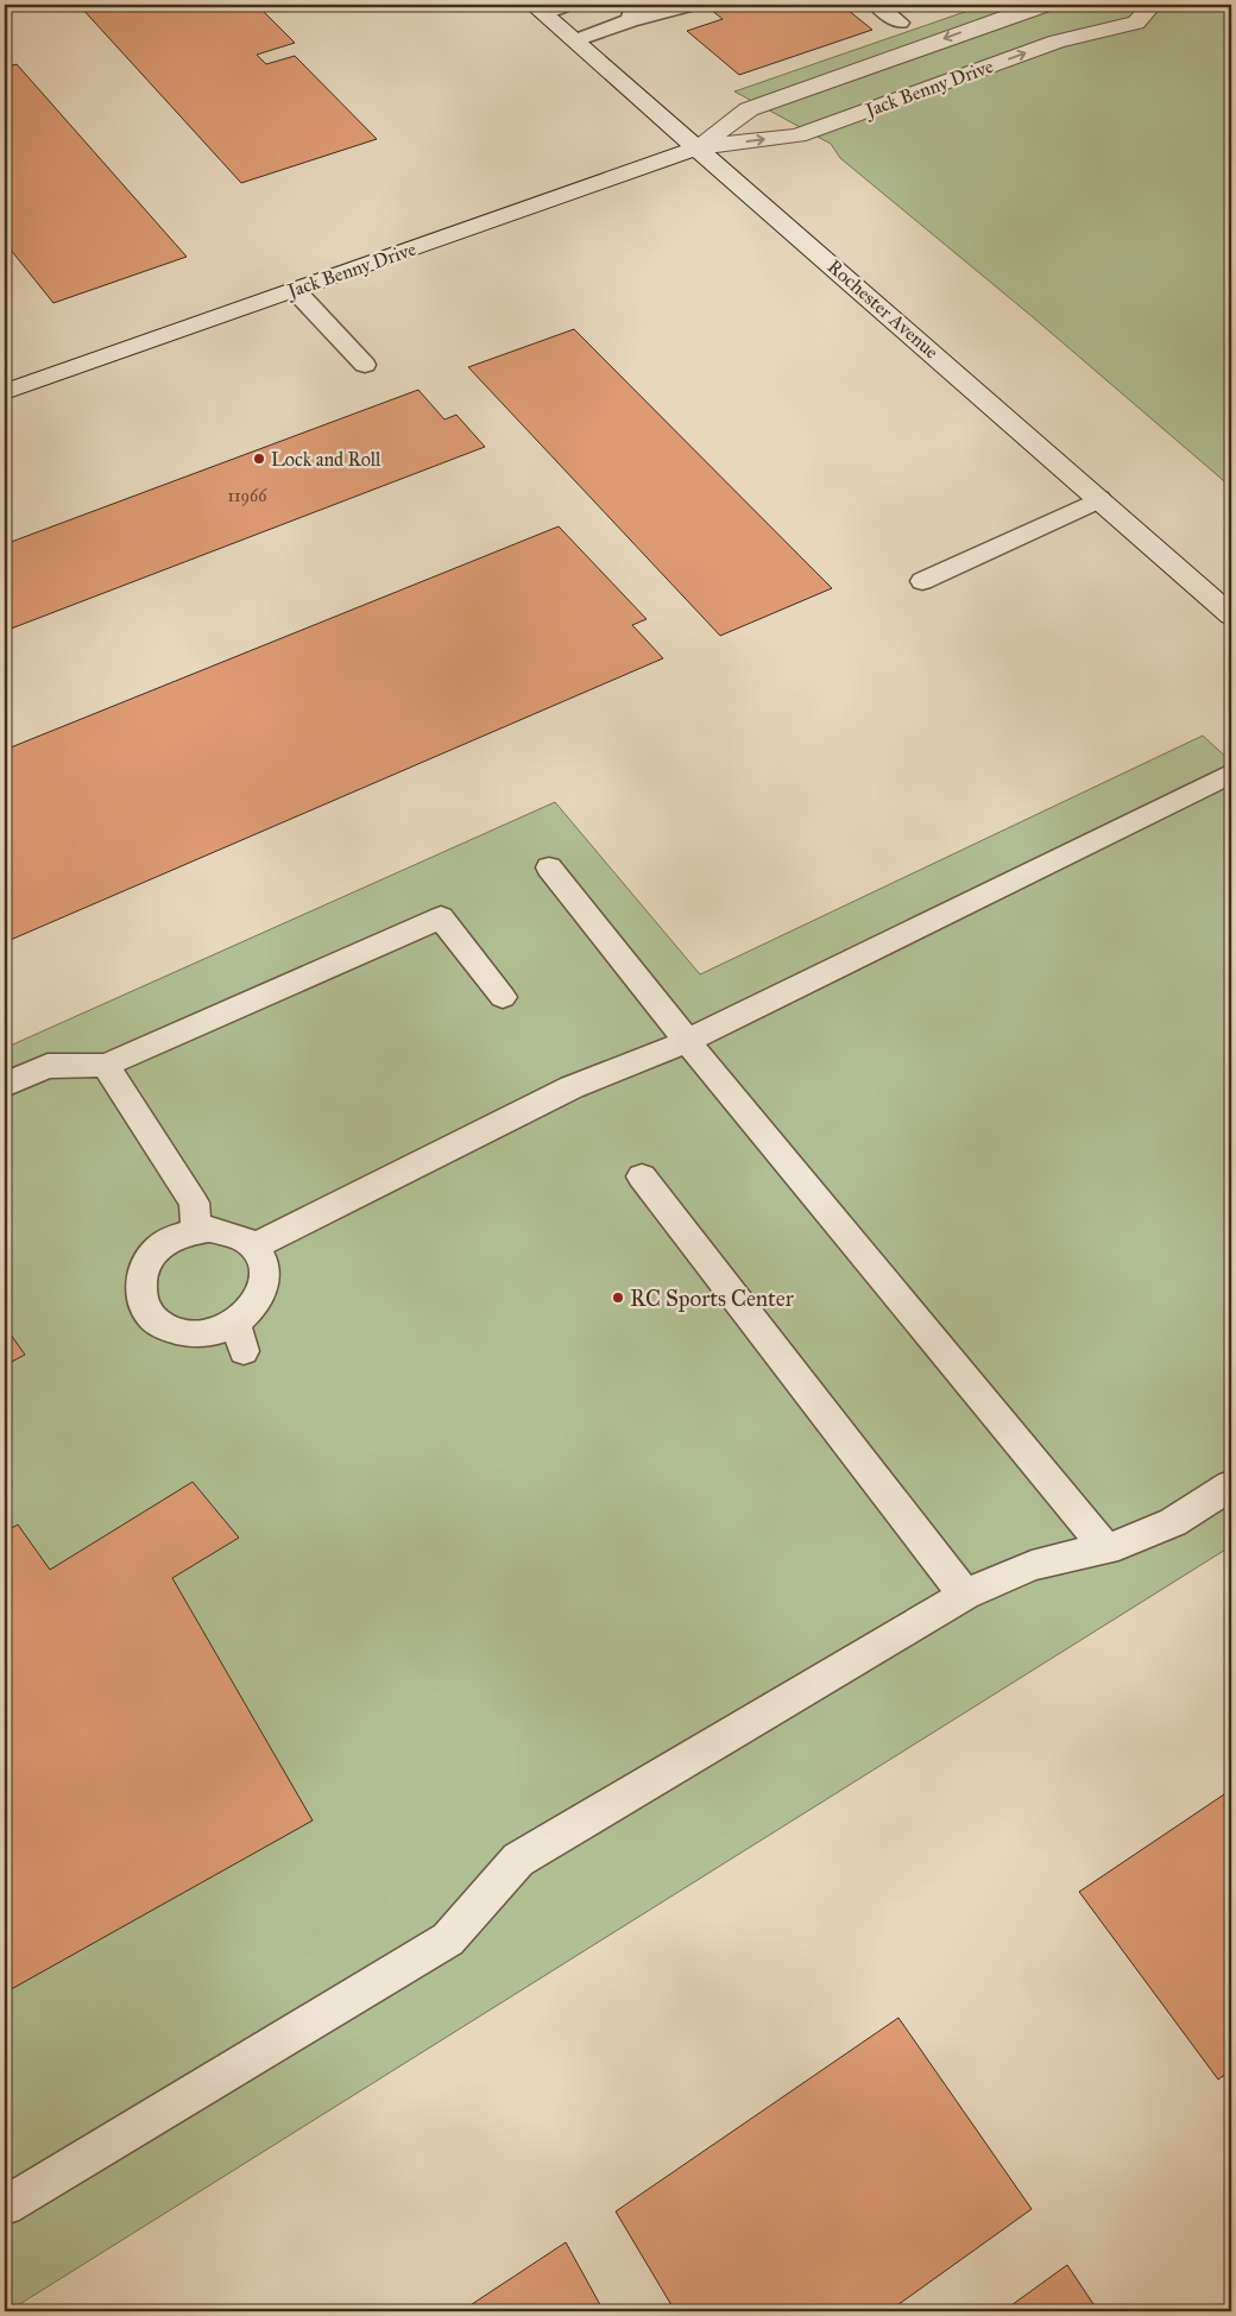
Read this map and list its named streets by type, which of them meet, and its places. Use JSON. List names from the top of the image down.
{
  "streets": {
    "street": ["Jack Benny Drive", "Rochester Avenue"]
  },
  "crossings": [
    ["Jack Benny Drive", "Rochester Avenue"]
  ],
  "places": ["Lock and Roll", "RC Sports Center"],
  "house_numbers": ["11966"]
}
